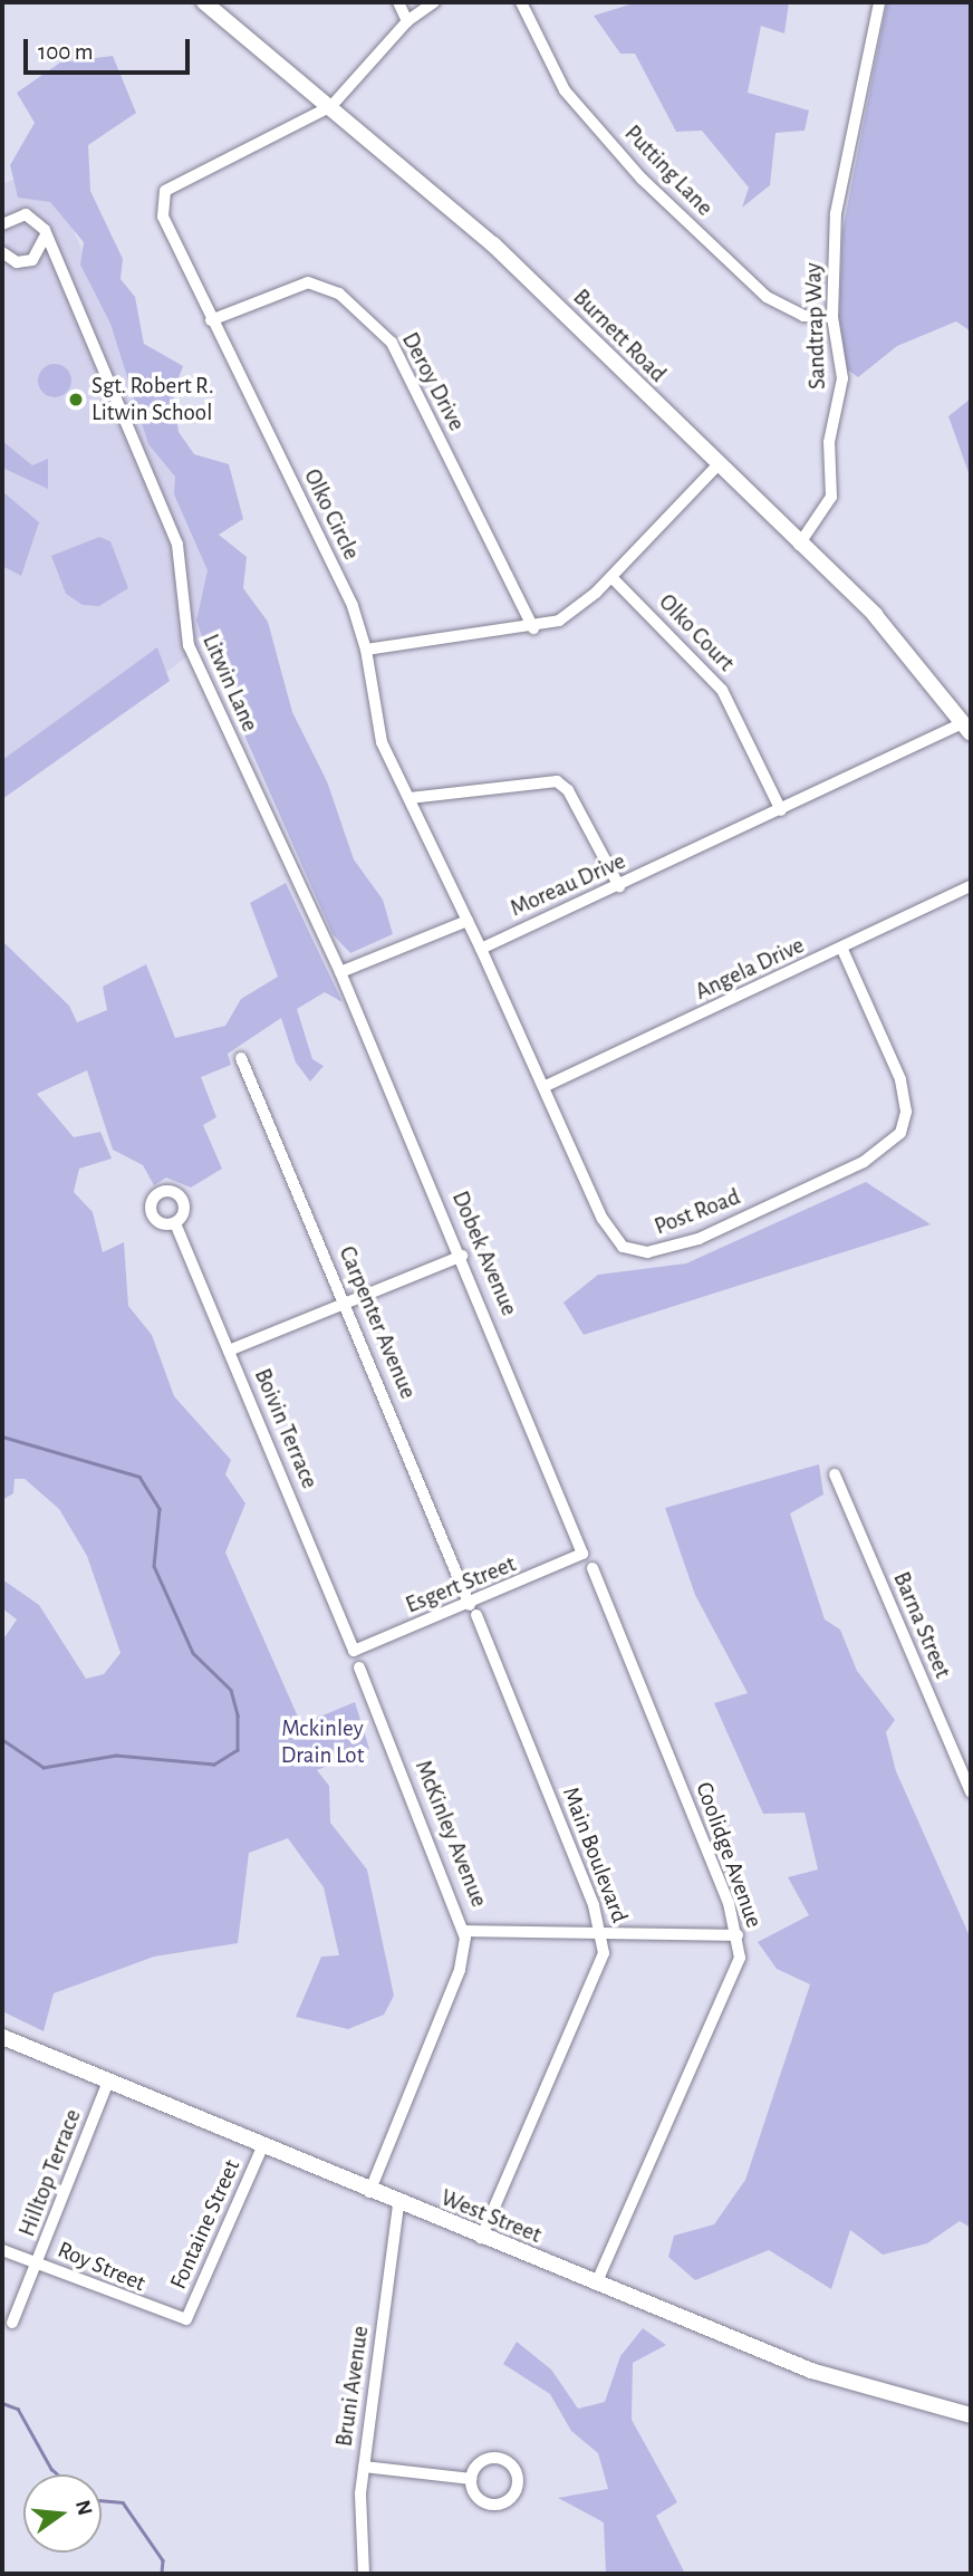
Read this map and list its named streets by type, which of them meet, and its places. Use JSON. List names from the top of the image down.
{
  "streets": {
    "main road": ["Burnett Road", "West Street"],
    "street": [
      "Putting Lane",
      "Sandtrap Way",
      "Deroy Drive",
      "Olko Circle",
      "Olko Court",
      "Litwin Lane",
      "Moreau Drive",
      "Angela Drive",
      "Post Road",
      "Dobek Avenue",
      "Carpenter Avenue",
      "Boivin Terrace",
      "Esgert Street",
      "Barna Street",
      "McKinley Avenue",
      "Main Boulevard",
      "Coolidge Avenue",
      "Hilltop Terrace",
      "Fontaine Street",
      "Roy Street",
      "Bruni Avenue"
    ]
  },
  "crossings": [
    ["Putting Lane", "Sandtrap Way"],
    ["Sandtrap Way", "Burnett Road"],
    ["Burnett Road", "Olko Circle"],
    ["Burnett Road", "Moreau Drive"],
    ["Deroy Drive", "Olko Circle"],
    ["Olko Court", "Moreau Drive"],
    ["Litwin Lane", "Dobek Avenue"],
    ["Moreau Drive", "Post Road"],
    ["Angela Drive", "Post Road"],
    ["Dobek Avenue", "Esgert Street"],
    ["Carpenter Avenue", "Esgert Street"],
    ["Carpenter Avenue", "Main Boulevard"],
    ["Boivin Terrace", "Esgert Street"],
    ["Esgert Street", "Main Boulevard"],
    ["McKinley Avenue", "West Street"],
    ["Main Boulevard", "West Street"],
    ["Coolidge Avenue", "West Street"],
    ["Hilltop Terrace", "West Street"],
    ["Hilltop Terrace", "Roy Street"],
    ["West Street", "Fontaine Street"],
    ["West Street", "Bruni Avenue"],
    ["Fontaine Street", "Roy Street"]
  ],
  "parks": ["Mckinley Drain Lot"],
  "places": ["Sgt. Robert R. Litwin School"],
  "scale_bar": "100 m",
  "north": "right"
}
